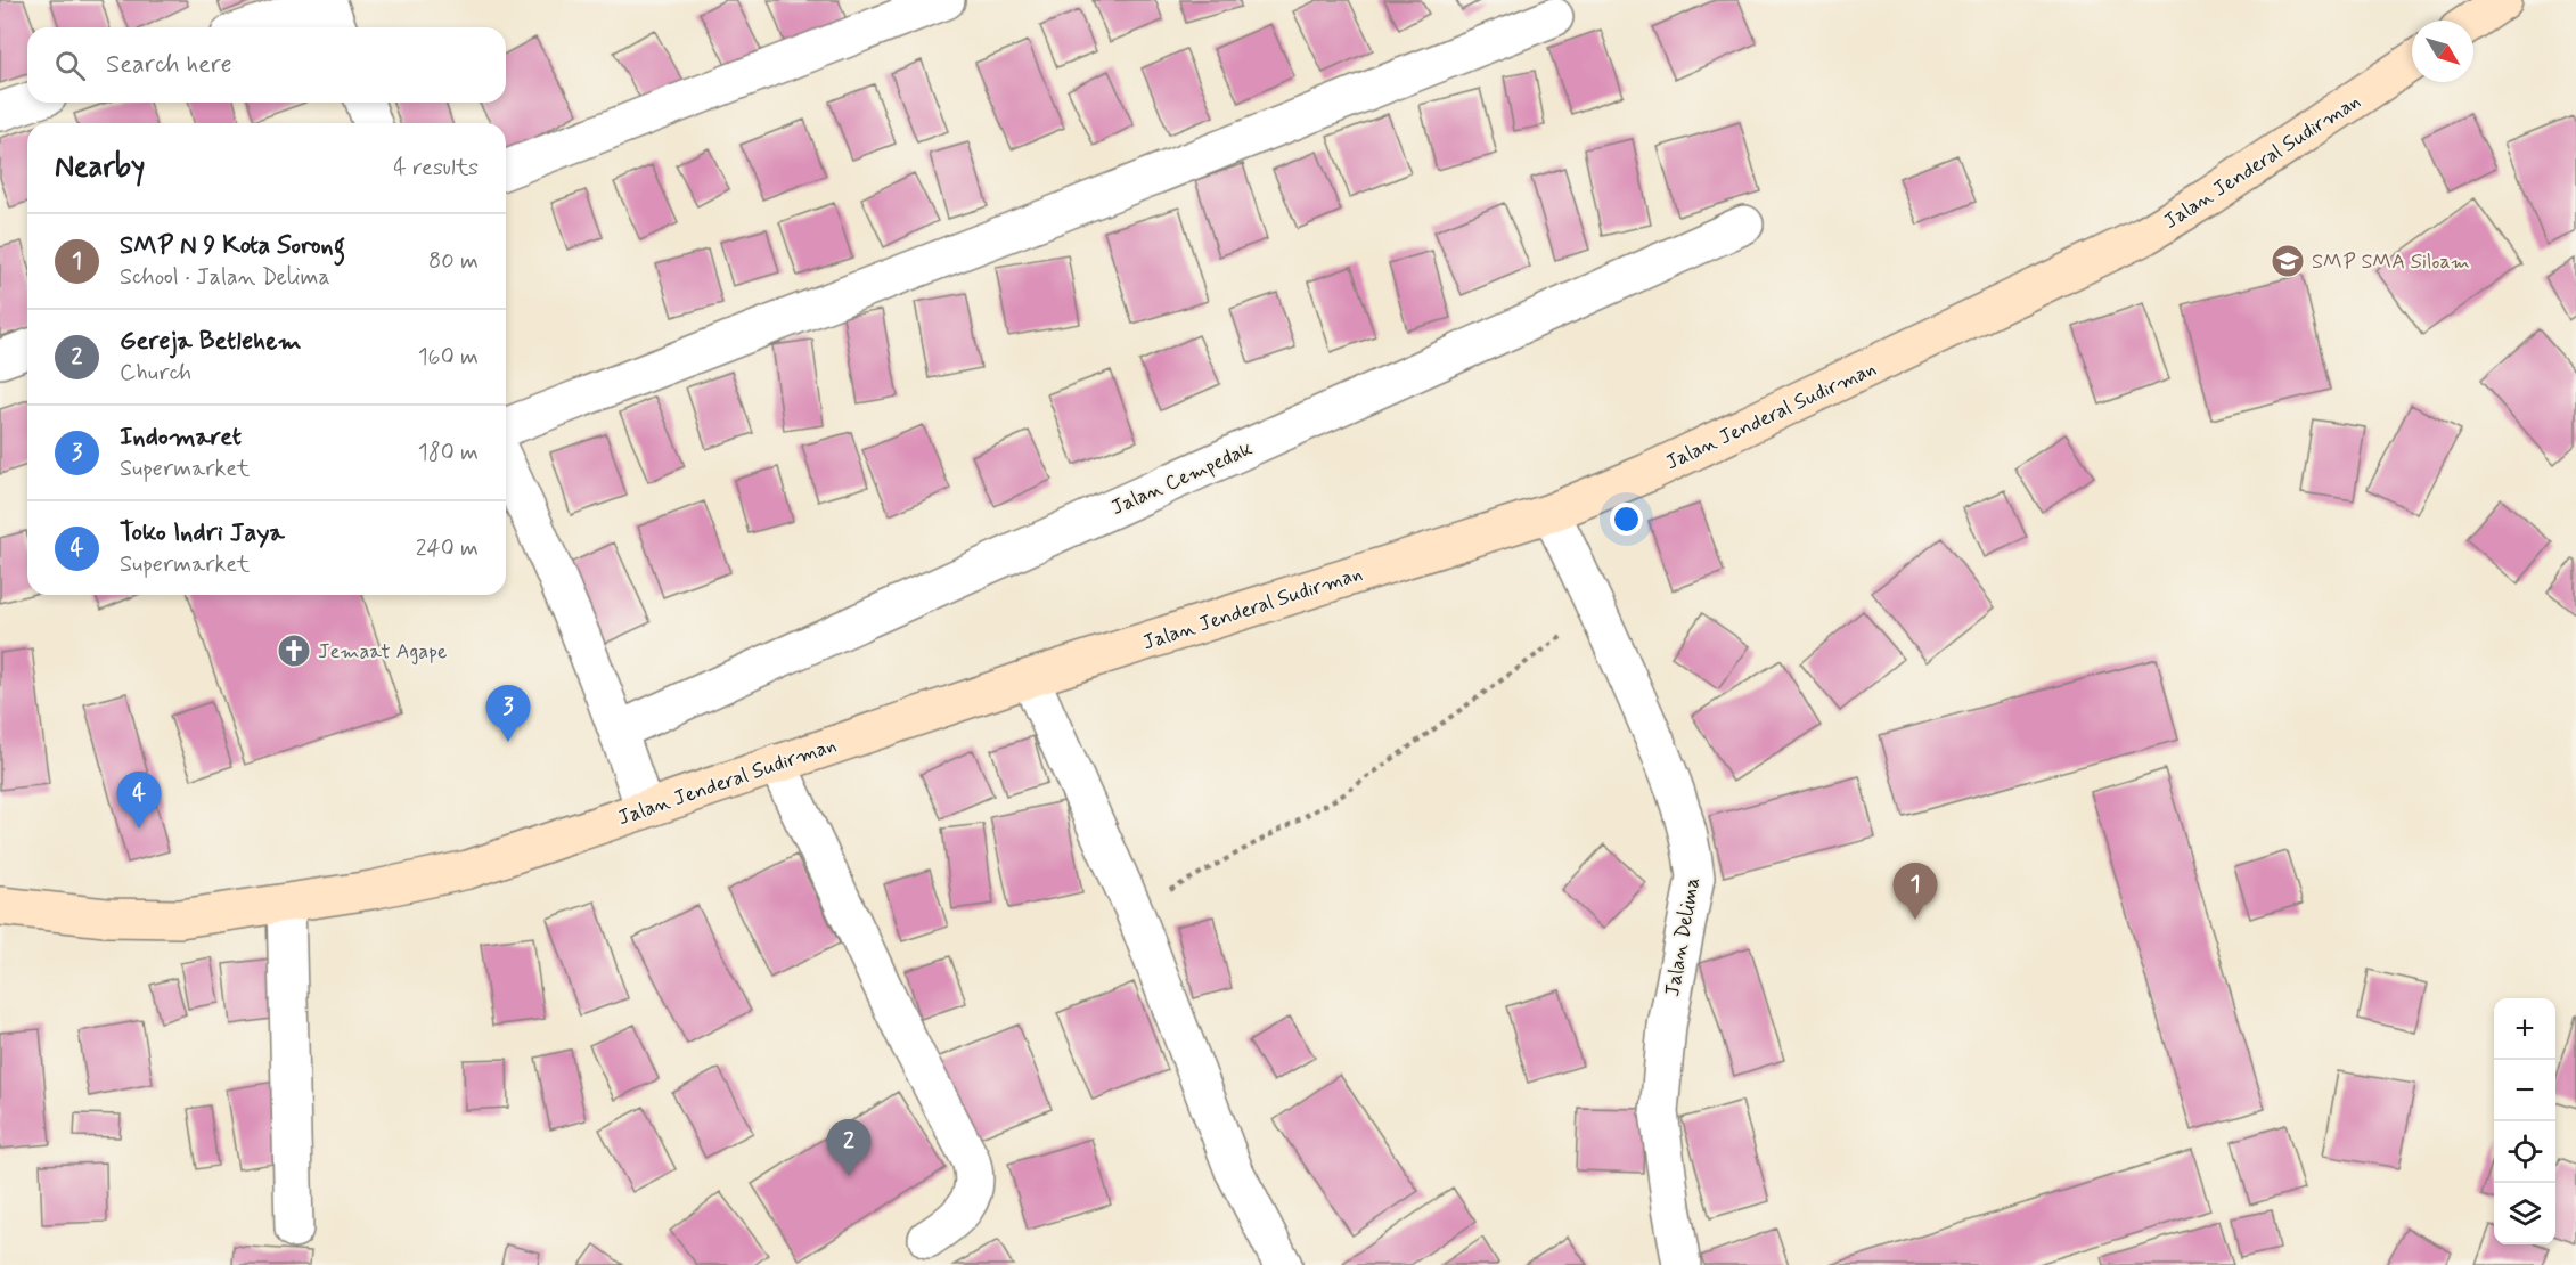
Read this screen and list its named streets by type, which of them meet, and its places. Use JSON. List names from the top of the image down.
{
  "streets": {
    "main road": ["Jalan Jenderal Sudirman"],
    "street": ["Jalan Cempedak", "Jalan Delima"]
  },
  "crossings": [
    ["Jalan Jenderal Sudirman", "Jalan Delima"]
  ],
  "places": {
    "school or university": ["SMP SMA Siloam"],
    "church": ["Jemaat Agape"]
  },
  "north": "bottom right",
  "page": {
    "search": "Search here",
    "heading": ["Nearby", "4 results"],
    "list": [
      {
        "mark": "1",
        "name": "SMP N 9 Kota Sorong",
        "note": "School · Jalan Delima",
        "value": "80 m"
      },
      {
        "mark": "2",
        "name": "Gereja Betlehem",
        "note": "Church",
        "value": "160 m"
      },
      {
        "mark": "3",
        "name": "Indomaret",
        "note": "Supermarket",
        "value": "180 m"
      },
      {
        "mark": "4",
        "name": "Toko Indri Jaya",
        "note": "Supermarket",
        "value": "240 m"
      }
    ],
    "pins": [
      "3",
      "4",
      "1",
      "2"
    ],
    "map_buttons": ["+", "−"]
  }
}
